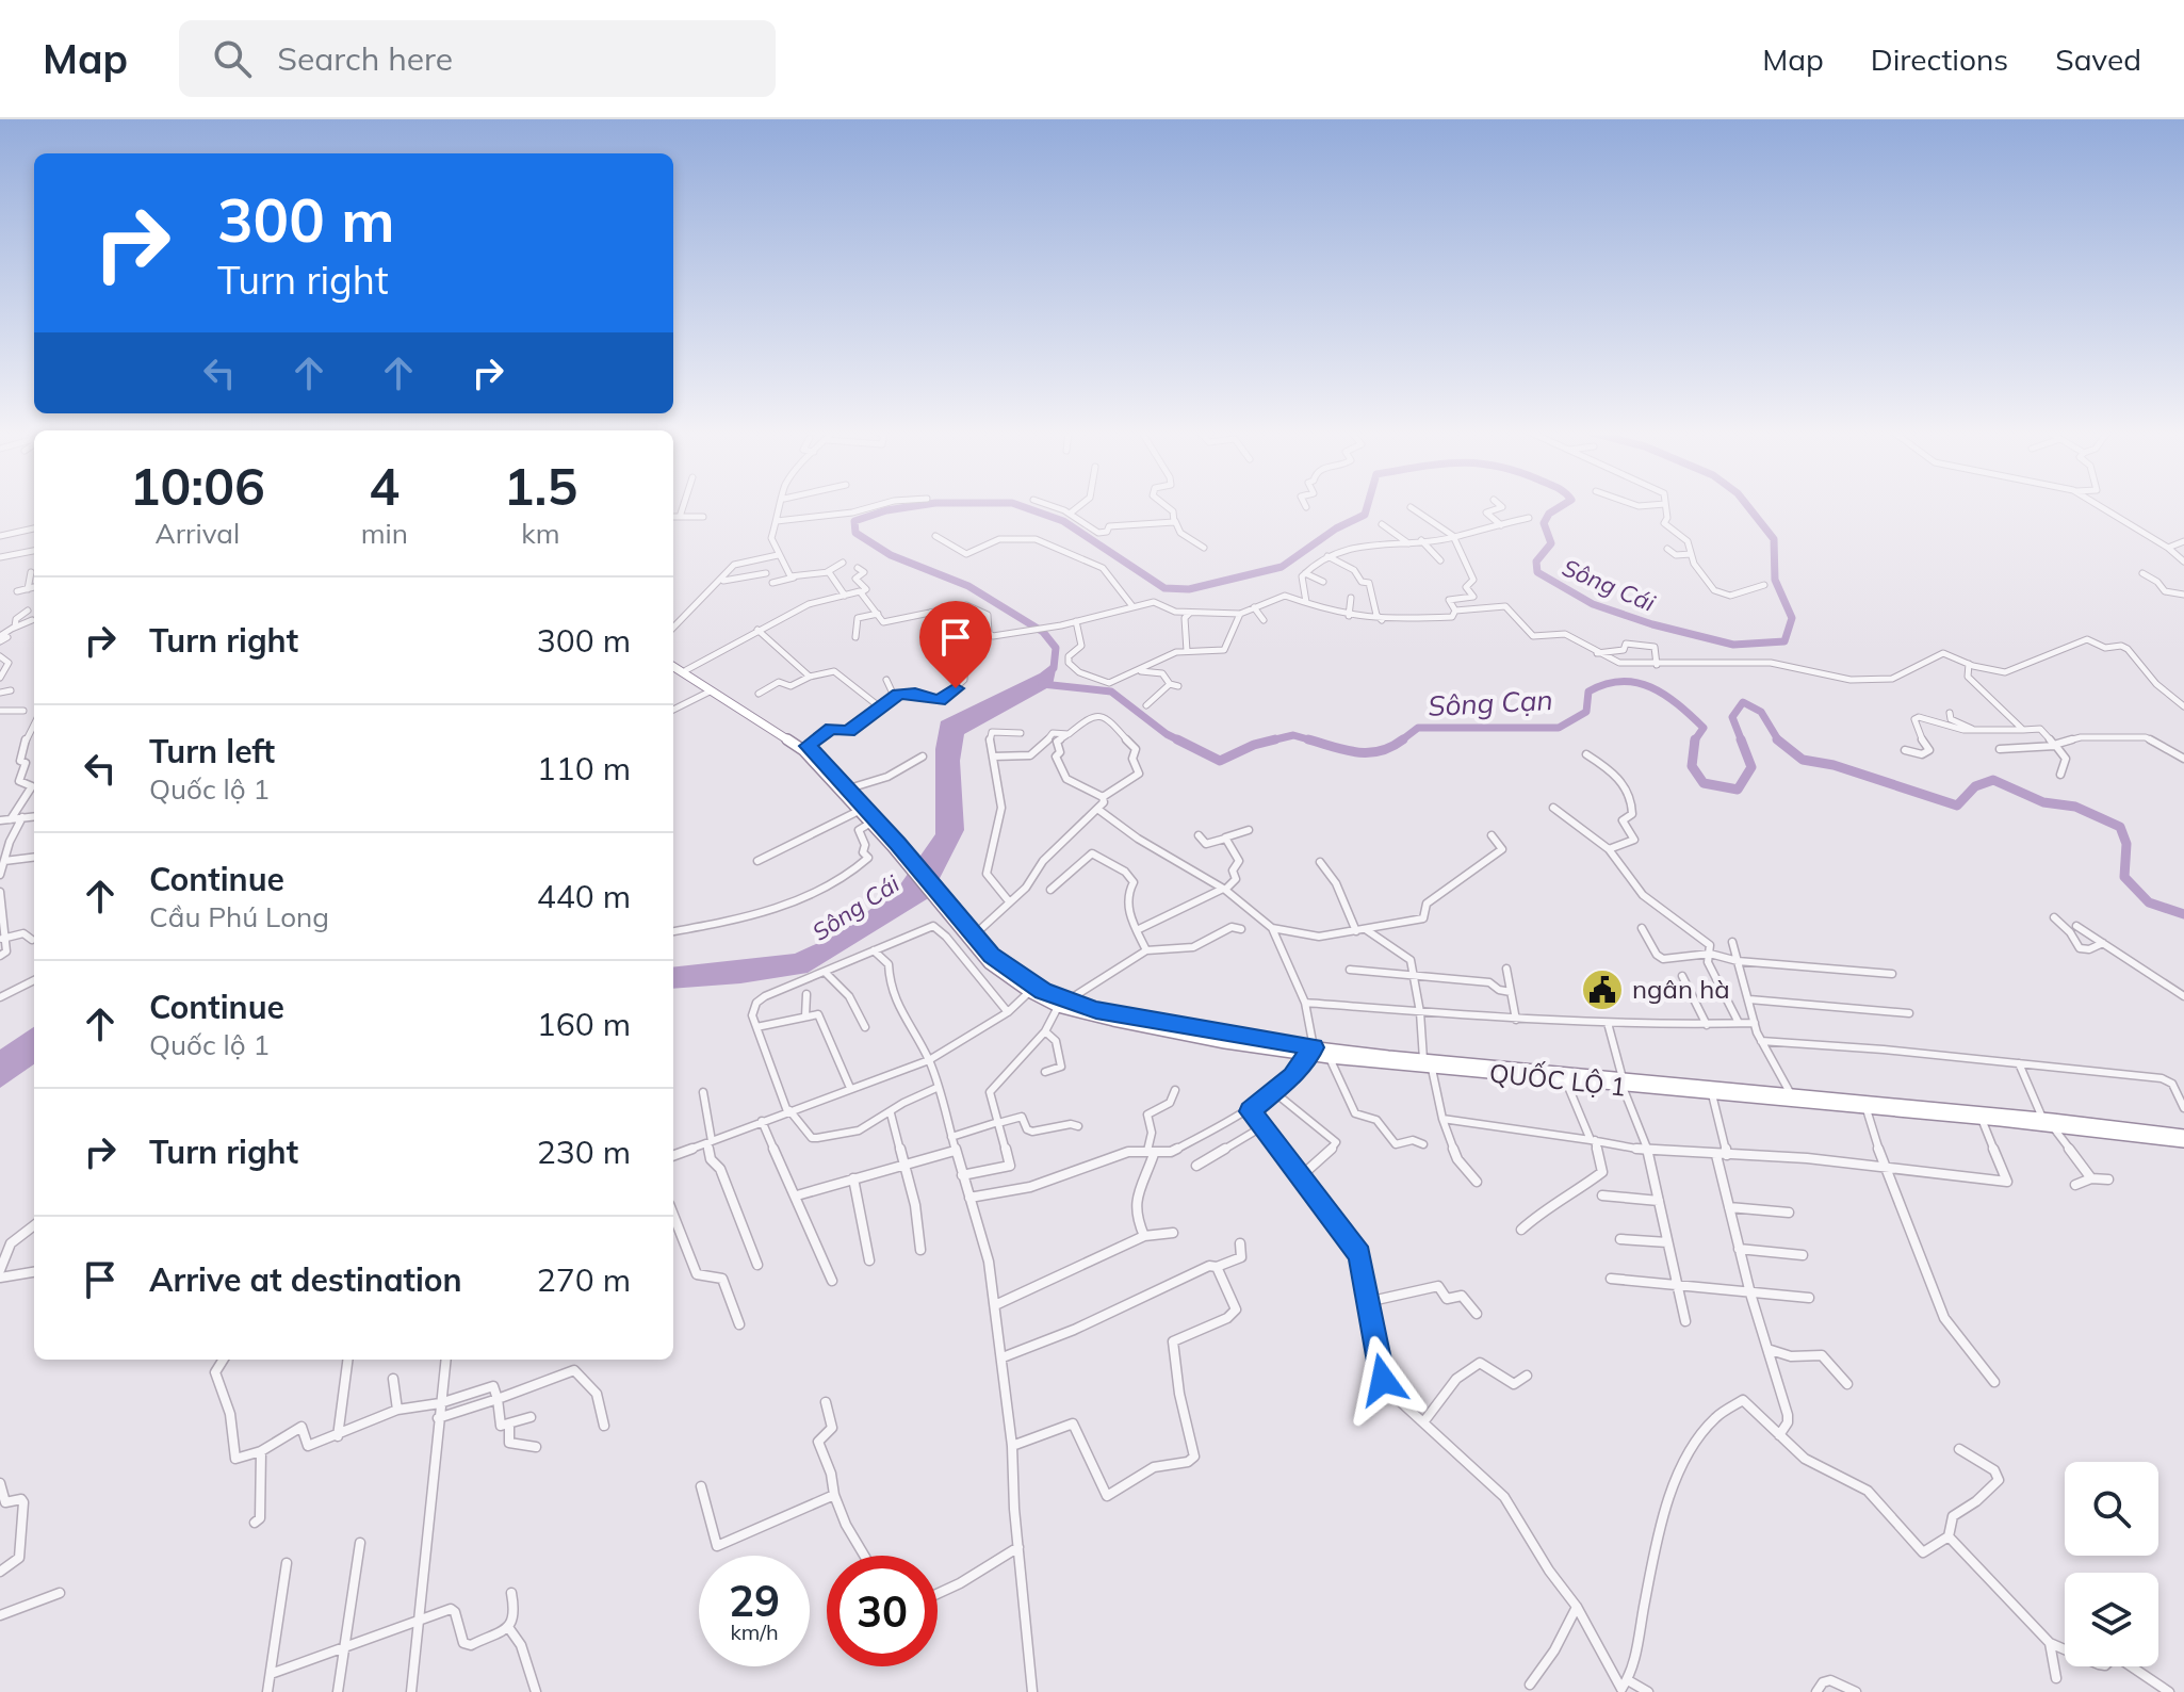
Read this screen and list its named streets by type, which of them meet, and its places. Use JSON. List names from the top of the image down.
{
  "streets": {
    "highway": ["QUỐC LỘ 1"]
  },
  "water": ["Sông Cái", "Sông Cạn"],
  "places": {
    "public building": ["ngân hà"]
  },
  "page": {
    "header": "Map",
    "search": "Search here",
    "nav": ["Map", "Directions", "Saved"],
    "turn": ["300 m", "Turn right"],
    "eta": [
      "10:06",
      "Arrival",
      "4",
      "min",
      "1.5",
      "km"
    ],
    "list": [
      {
        "name": "Turn right",
        "value": "300 m"
      },
      {
        "name": "Turn left",
        "note": "Quốc lộ 1",
        "value": "110 m"
      },
      {
        "name": "Continue",
        "note": "Cầu Phú Long",
        "value": "440 m"
      },
      {
        "name": "Continue",
        "note": "Quốc lộ 1",
        "value": "160 m"
      },
      {
        "name": "Turn right",
        "value": "230 m"
      },
      {
        "name": "Arrive at destination",
        "value": "270 m"
      }
    ],
    "speed": "29 km/h",
    "limit": "30"
  }
}
